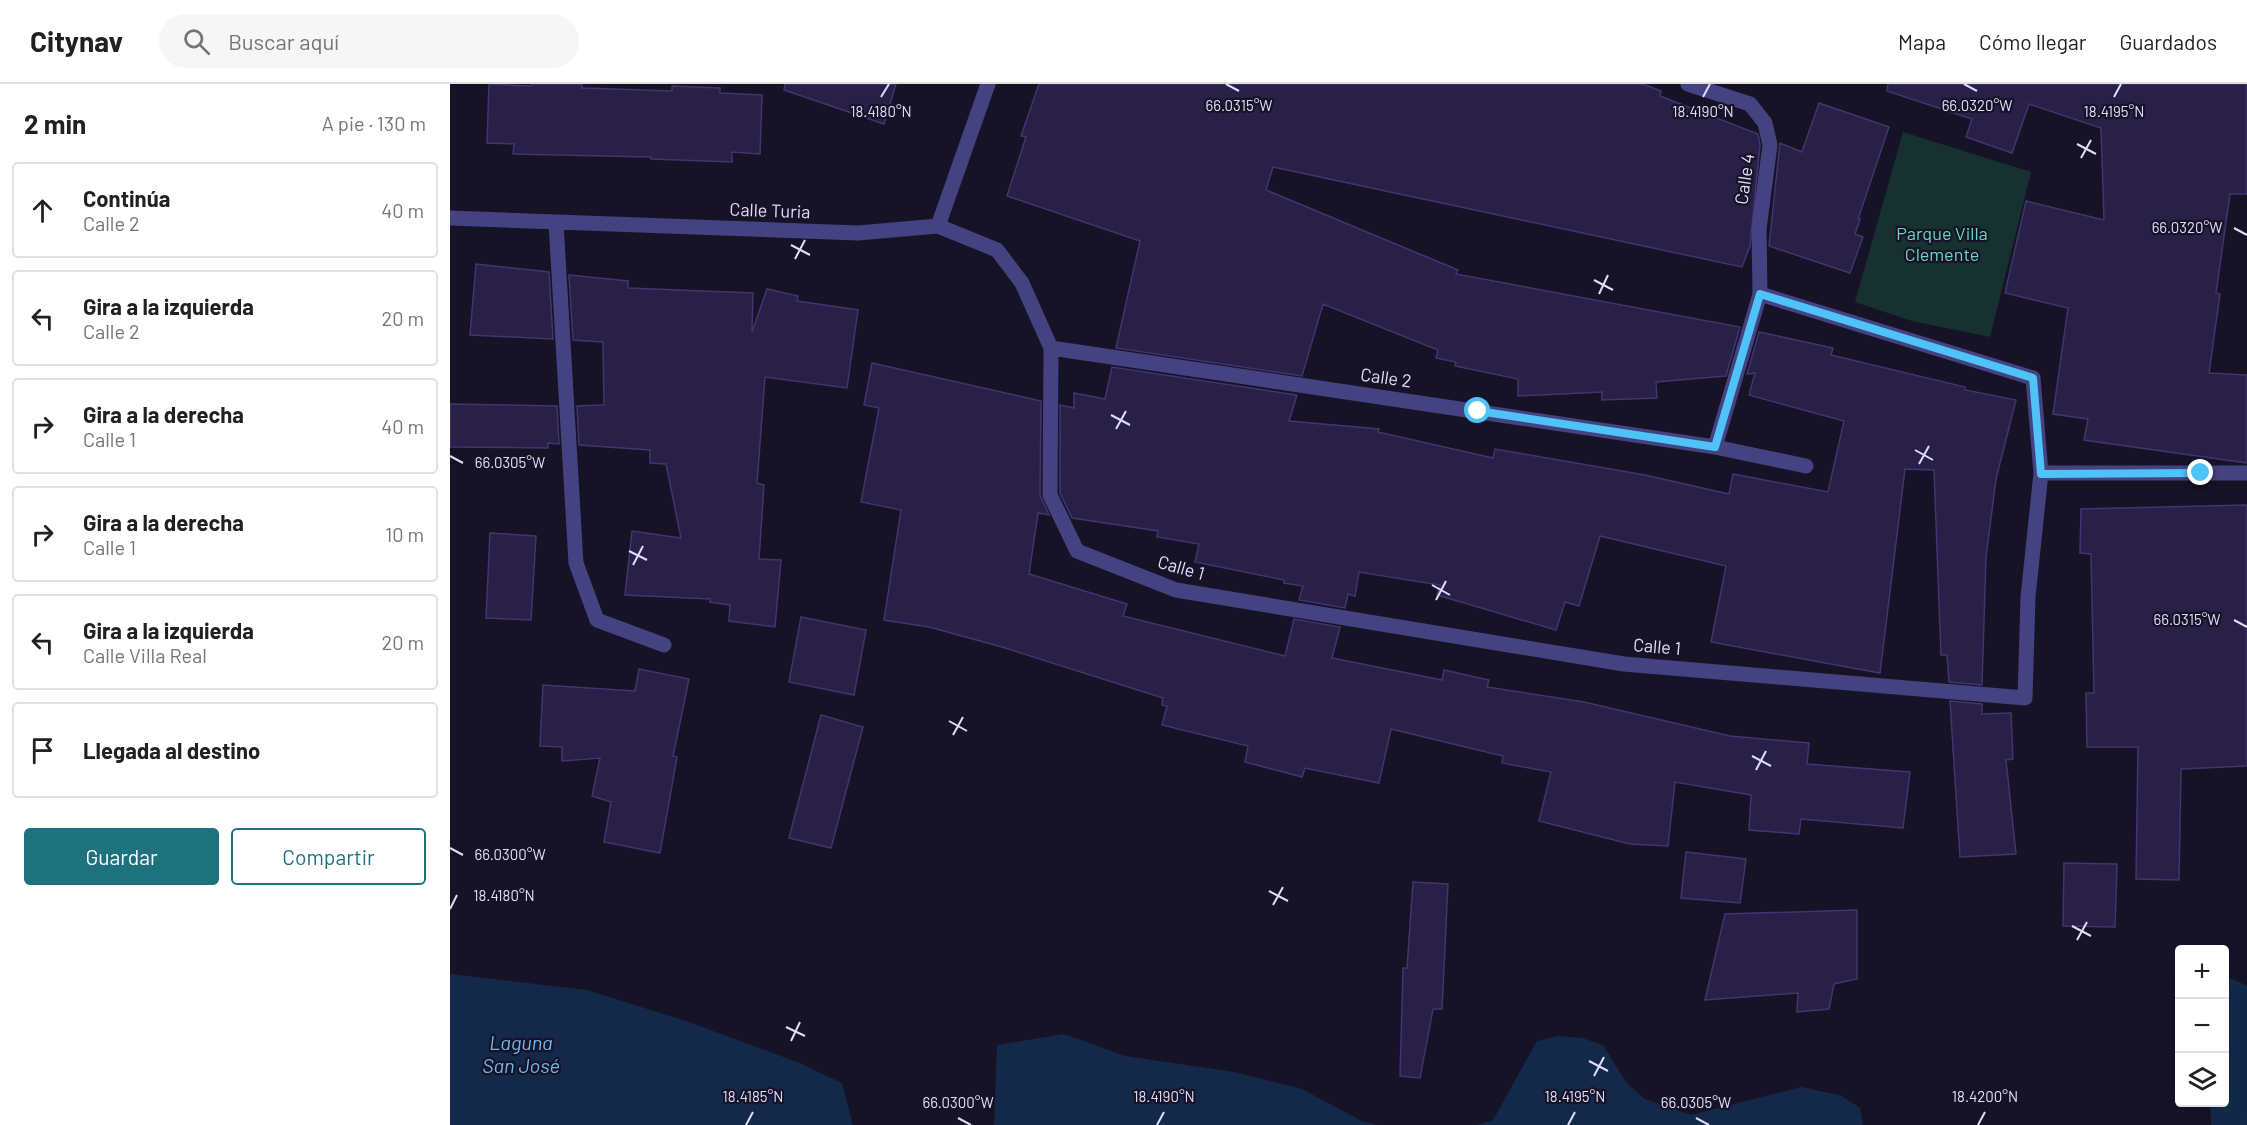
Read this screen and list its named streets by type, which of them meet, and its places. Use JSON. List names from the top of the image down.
{
  "streets": {
    "street": [
      "Calle 4",
      "Calle Turia",
      "Calle 2",
      "Calle 1"
    ]
  },
  "crossings": [
    ["Calle 4", "Calle 1"],
    ["Calle Turia", "Calle 1"],
    ["Calle 2", "Calle 1"]
  ],
  "water": ["Laguna San José"],
  "parks": ["Parque Villa Clemente"],
  "page": {
    "header": "Citynav",
    "search": "Buscar aquí",
    "nav": ["Mapa", "Cómo llegar", "Guardados"],
    "heading": ["2 min", "A pie · 130 m"],
    "list": [
      ["Continúa", "Calle 2", "40 m"],
      ["Gira a la izquierda", "Calle 2", "20 m"],
      ["Gira a la derecha", "Calle 1", "40 m"],
      ["Gira a la derecha", "Calle 1", "10 m"],
      ["Gira a la izquierda", "Calle Villa Real", "20 m"],
      "Llegada al destino"
    ],
    "buttons": ["Guardar", "Compartir"],
    "map_buttons": ["+", "−"]
  },
  "coordinates": [
    "66.0315°W",
    "66.0320°W",
    "18.4180°N",
    "18.4190°N",
    "18.4195°N",
    "66.0305°W",
    "66.0300°W",
    "18.4185°N",
    "18.4200°N"
  ]
}
